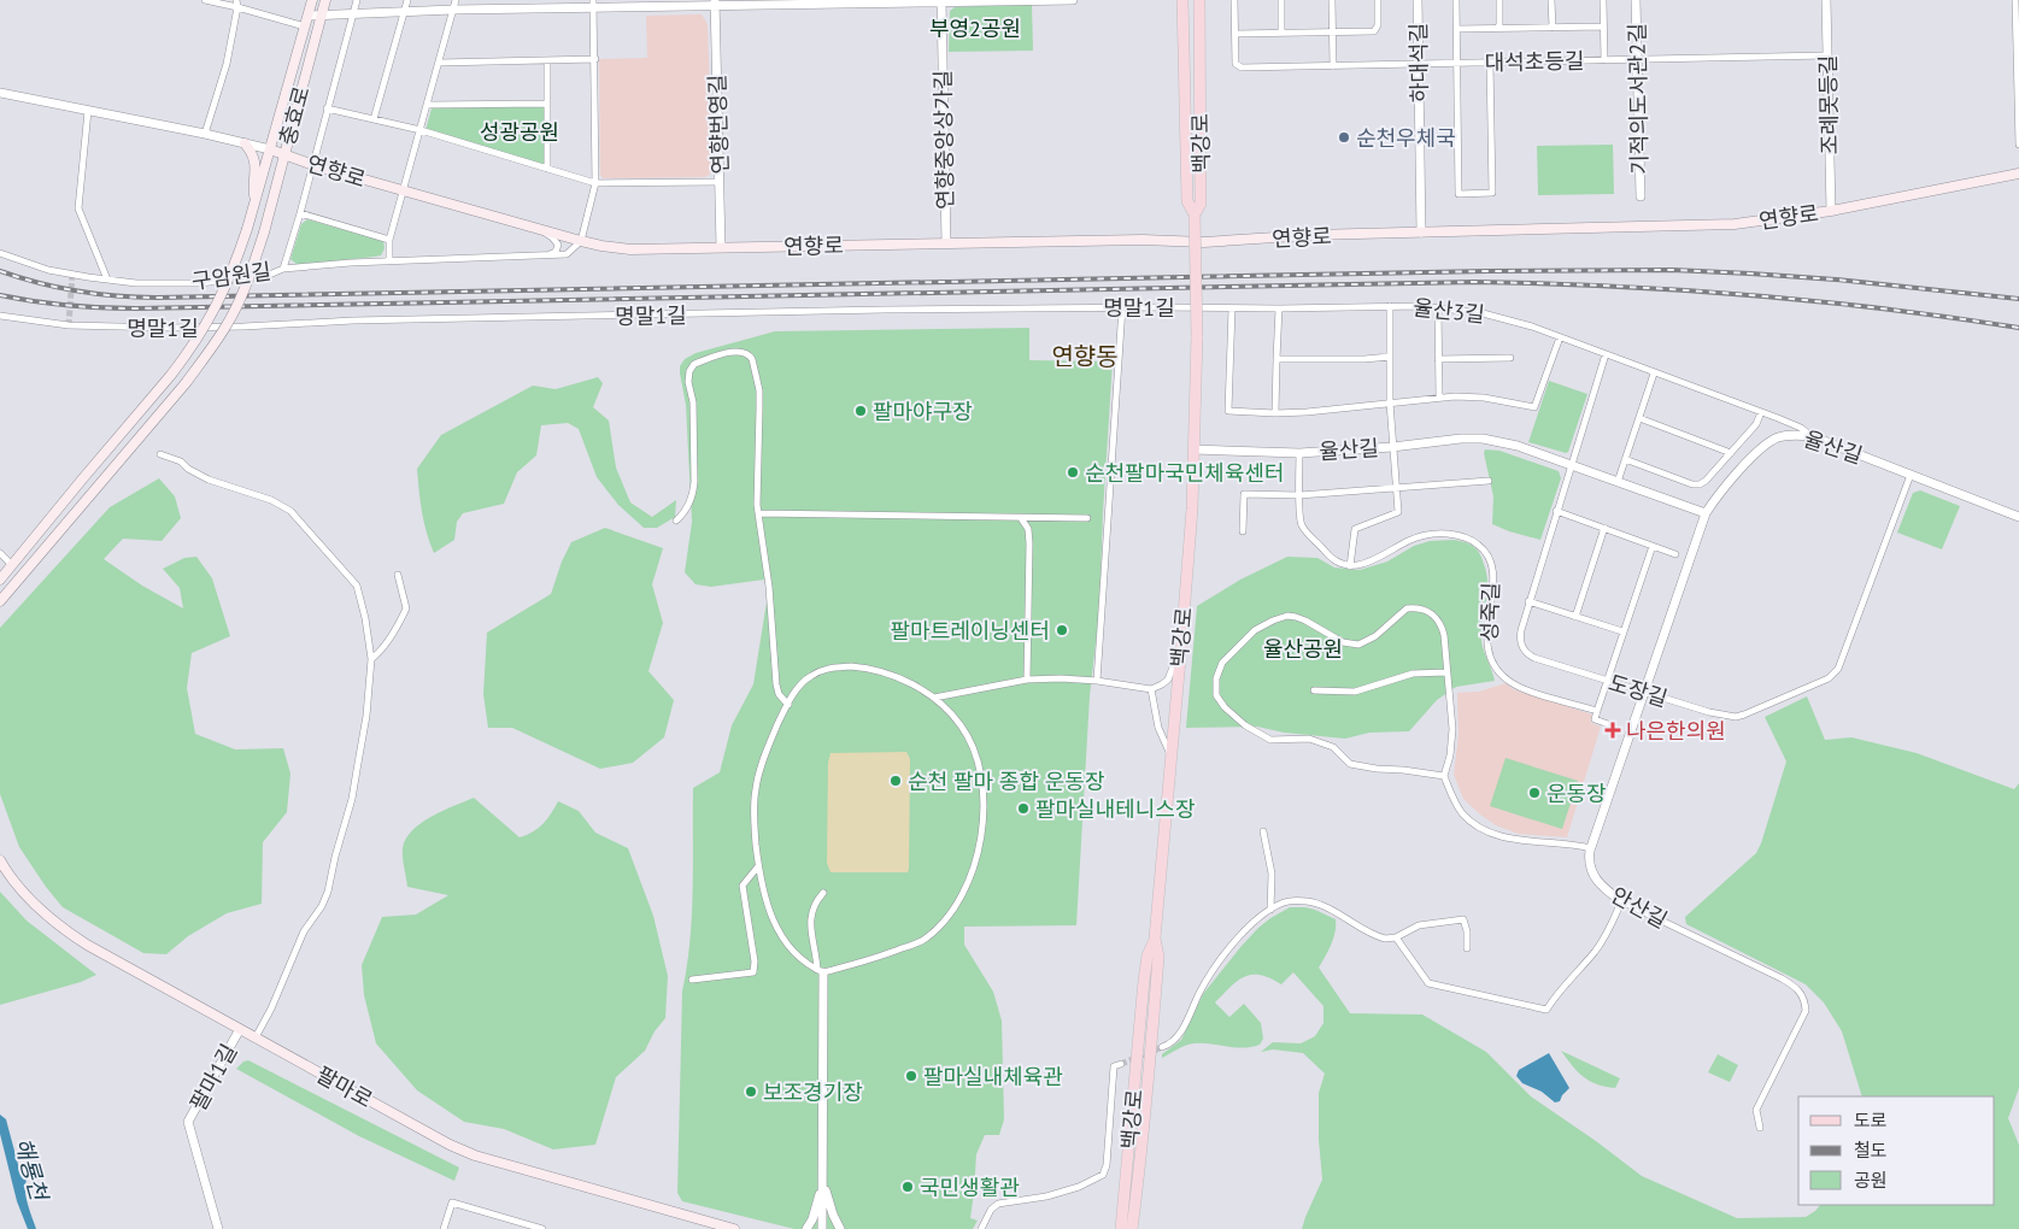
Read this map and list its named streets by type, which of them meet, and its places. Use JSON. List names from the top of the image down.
{
  "streets": {
    "main road": [
      "충효로",
      "백강로",
      "연향로",
      "팔마로"
    ],
    "street": [
      "대석초등길",
      "하대석길",
      "기적의도서관2길",
      "조례못등길",
      "연향번영길",
      "연향중앙상가길",
      "구암원길",
      "명말1길",
      "율산3길",
      "율산길",
      "성죽길",
      "도장길",
      "안산길",
      "팔마1길"
    ]
  },
  "crossings": [
    ["대석초등길", "하대석길"],
    ["대석초등길", "기적의도서관2길"],
    ["대석초등길", "조례못등길"],
    ["하대석길", "연향로"],
    ["조례못등길", "연향로"],
    ["충효로", "연향로"],
    ["연향번영길", "연향로"],
    ["연향중앙상가길", "연향로"],
    ["백강로", "율산길"],
    ["명말1길", "율산3길"],
    ["율산3길", "율산길"],
    ["율산길", "도장길"],
    ["율산길", "안산길"],
    ["도장길", "안산길"],
    ["팔마1길", "팔마로"]
  ],
  "districts": ["연향동"],
  "water": ["해룡천"],
  "parks": ["부영2공원", "성광공원", "율산공원"],
  "places": {
    "other": [
      "순천우체국",
      "팔마야구장",
      "순천팔마국민체육센터",
      "팔마트레이닝센터",
      "순천 팔마 종합 운동장",
      "운동장",
      "팔마실내테니스장",
      "팔마실내체육관",
      "보조경기장",
      "국민생활관"
    ],
    "health": ["나은한의원"]
  },
  "legend": ["도로", "철도", "공원"]
}
